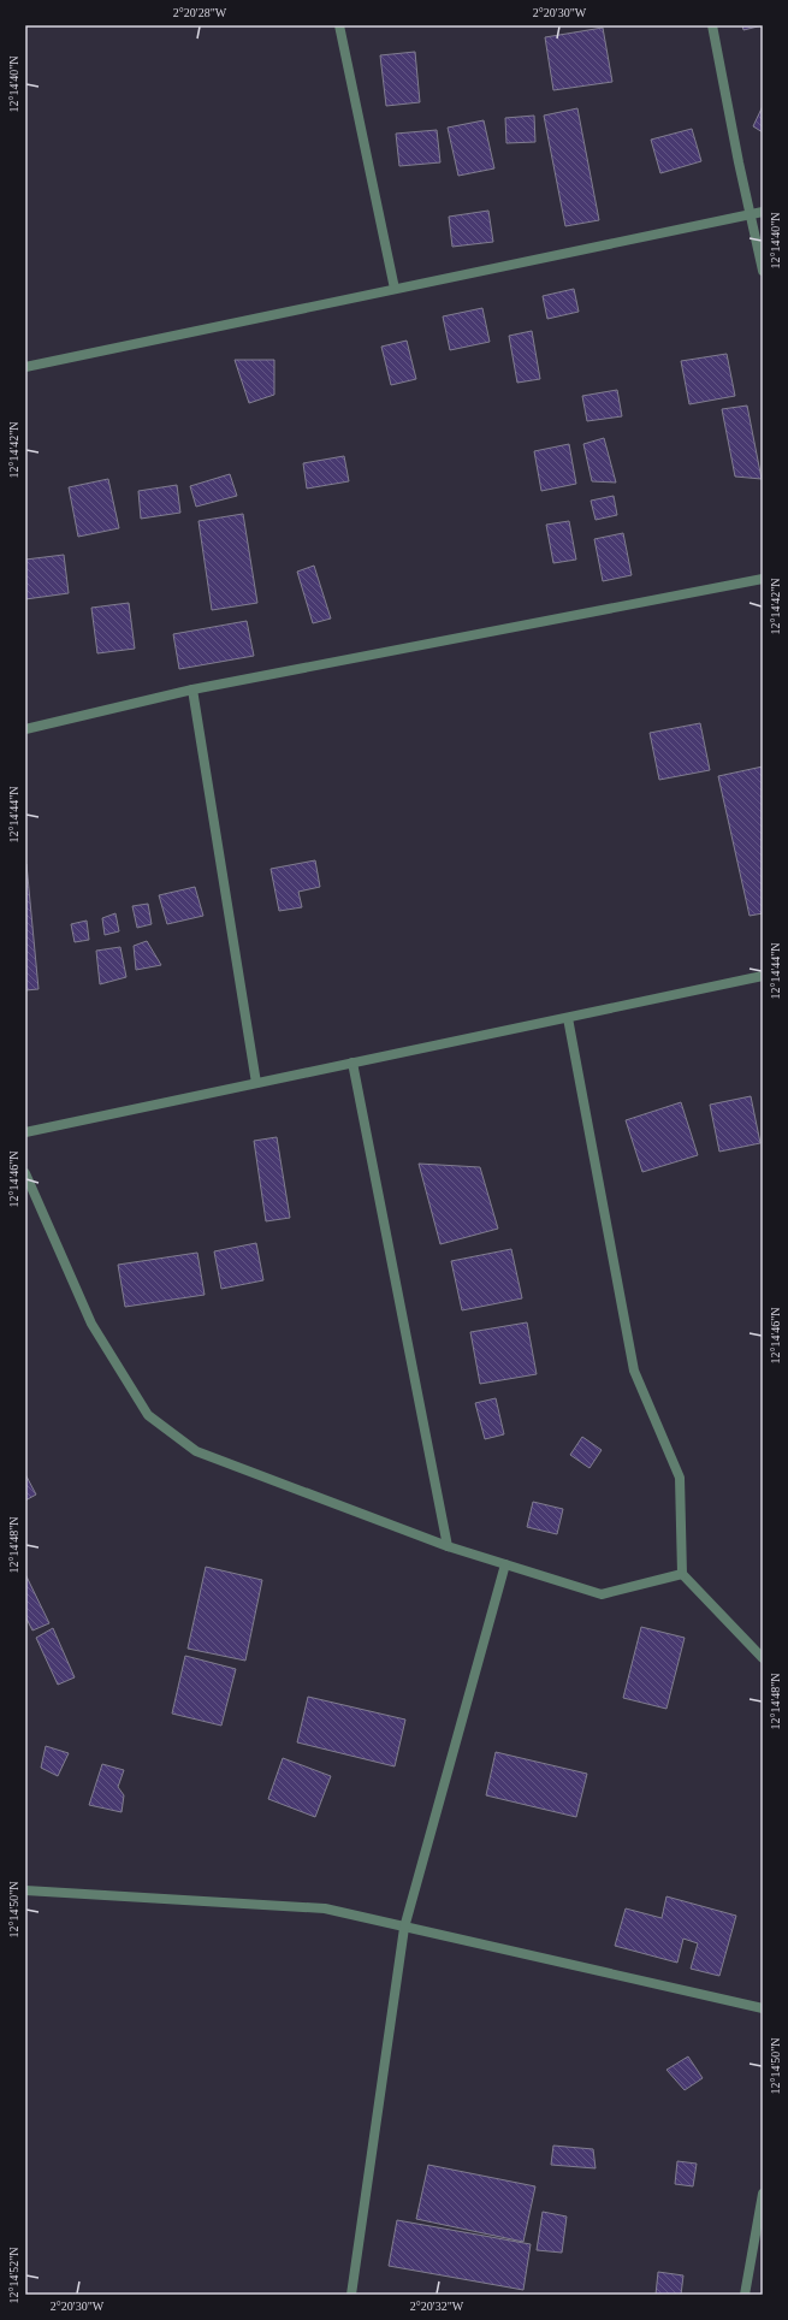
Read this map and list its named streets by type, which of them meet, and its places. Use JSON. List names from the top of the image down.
{
  "coordinates": [
    "2°20'28\"W",
    "2°20'30\"W",
    "12°14'40\"N",
    "12°14'42\"N",
    "12°14'44\"N",
    "12°14'46\"N",
    "12°14'48\"N",
    "12°14'50\"N",
    "12°14'52\"N",
    "2°20'32\"W"
  ]
}
